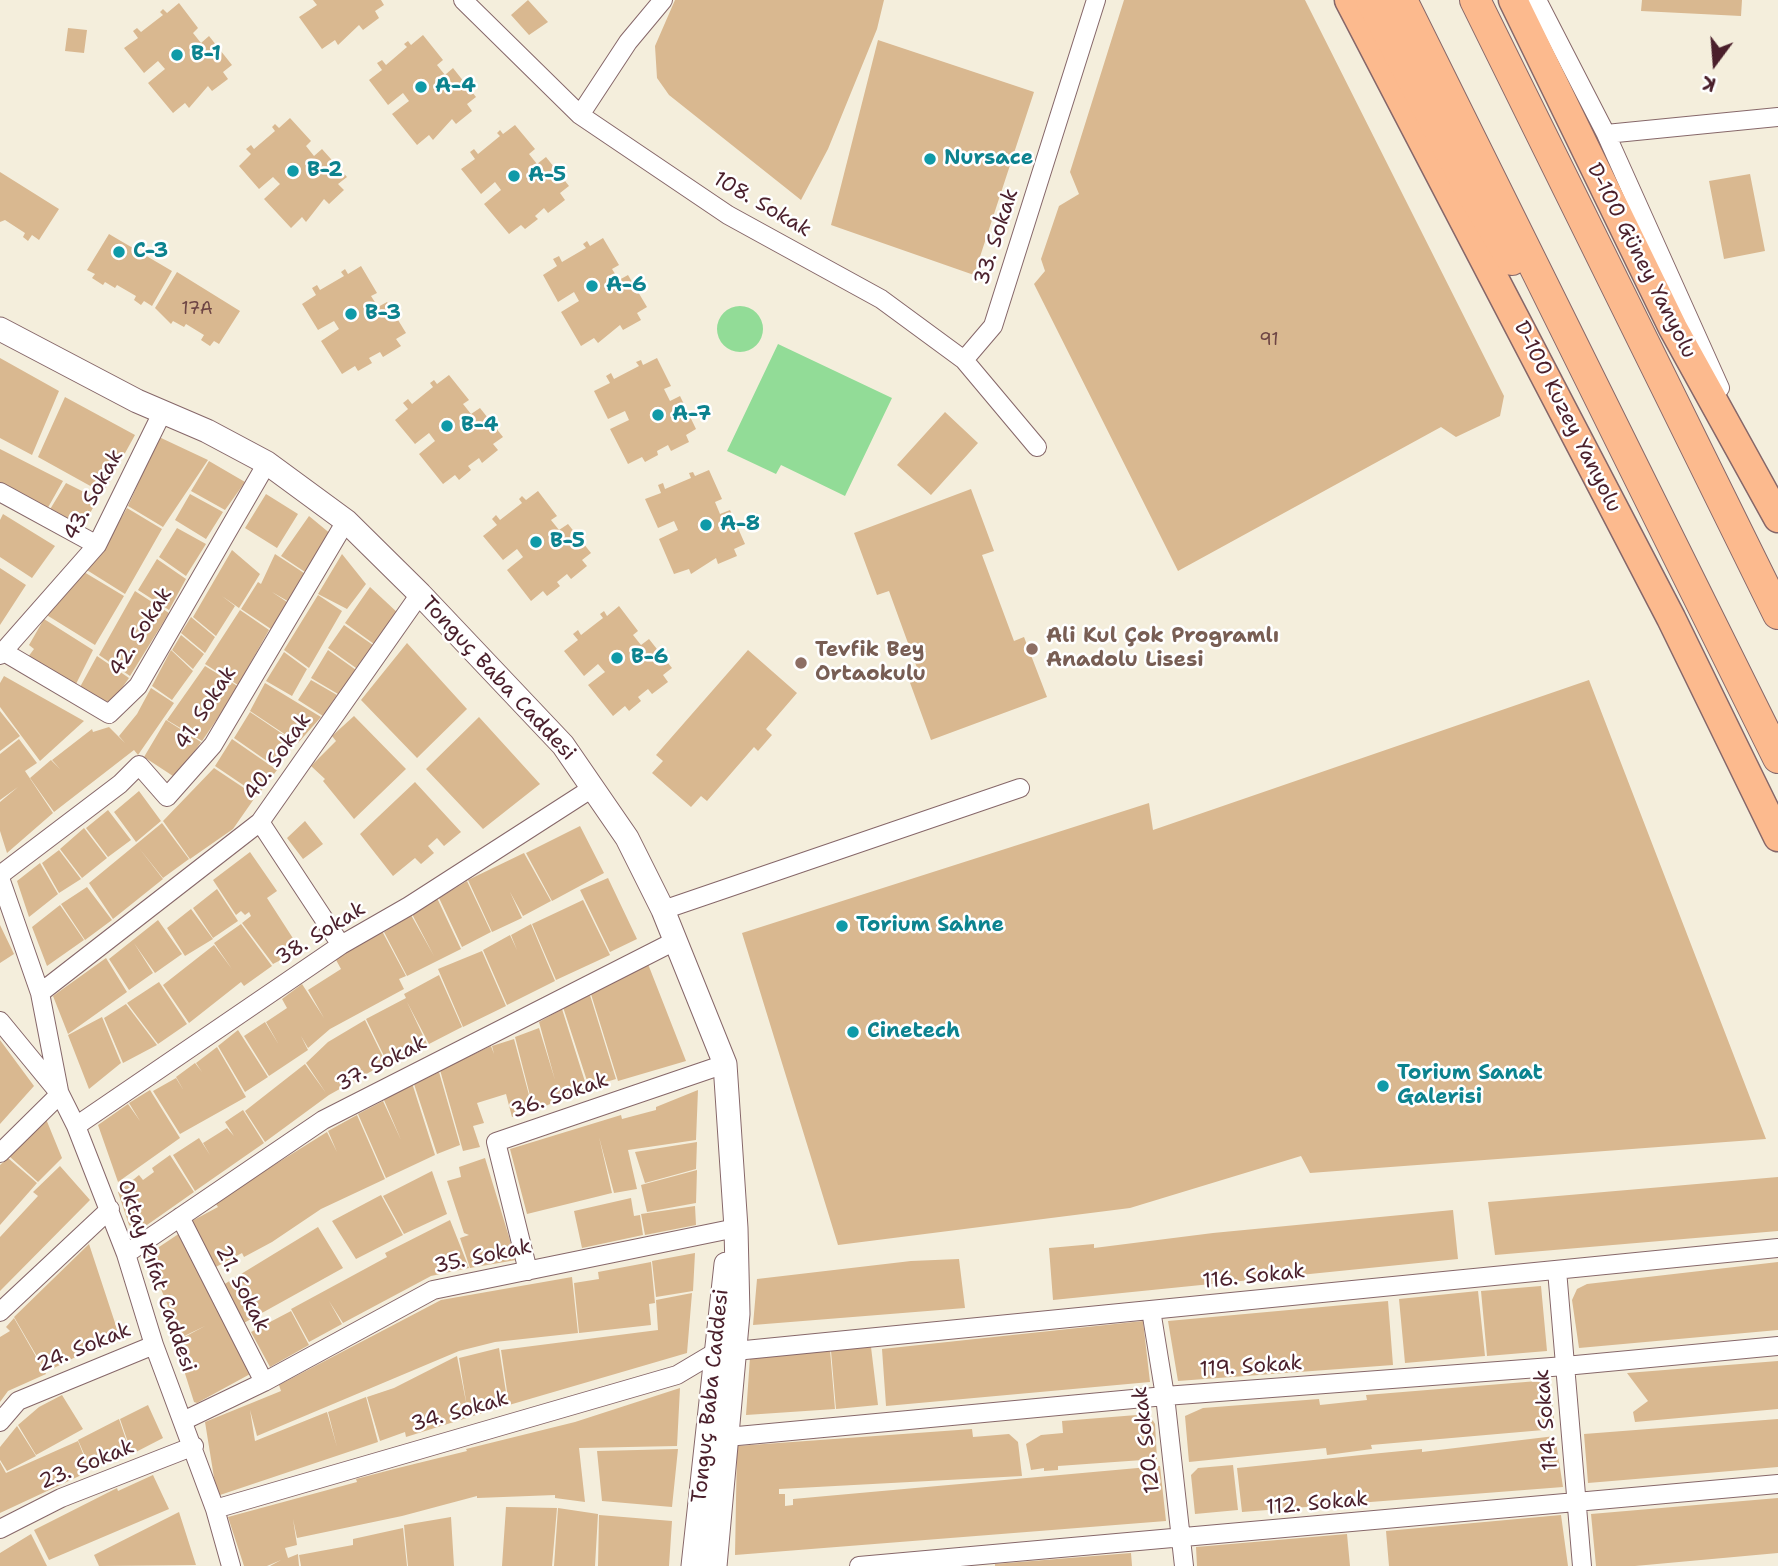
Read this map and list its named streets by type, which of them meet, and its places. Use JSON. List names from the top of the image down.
{
  "streets": {
    "main road": ["D-100 Güney Yanyolu", "D-100 Kuzey Yanyolu"],
    "street": [
      "108. Sokak",
      "33. Sokak",
      "43. Sokak",
      "42. Sokak",
      "Tonguç Baba Caddesi",
      "41. Sokak",
      "40. Sokak",
      "38. Sokak",
      "37. Sokak",
      "36. Sokak",
      "35. Sokak",
      "Oktay Rıfat Caddesi",
      "116. Sokak",
      "21. Sokak",
      "24. Sokak",
      "119. Sokak",
      "34. Sokak",
      "114. Sokak",
      "120. Sokak",
      "23. Sokak",
      "112. Sokak"
    ]
  },
  "crossings": [
    ["108. Sokak", "33. Sokak"],
    ["43. Sokak", "42. Sokak"],
    ["43. Sokak", "Tonguç Baba Caddesi"],
    ["42. Sokak", "Tonguç Baba Caddesi"],
    ["Tonguç Baba Caddesi", "41. Sokak"],
    ["Tonguç Baba Caddesi", "40. Sokak"],
    ["Tonguç Baba Caddesi", "38. Sokak"],
    ["Tonguç Baba Caddesi", "37. Sokak"],
    ["Tonguç Baba Caddesi", "36. Sokak"],
    ["Tonguç Baba Caddesi", "35. Sokak"],
    ["Tonguç Baba Caddesi", "116. Sokak"],
    ["Tonguç Baba Caddesi", "119. Sokak"],
    ["Tonguç Baba Caddesi", "34. Sokak"],
    ["38. Sokak", "Oktay Rıfat Caddesi"],
    ["37. Sokak", "Oktay Rıfat Caddesi"],
    ["37. Sokak", "21. Sokak"],
    ["36. Sokak", "35. Sokak"],
    ["35. Sokak", "Oktay Rıfat Caddesi"],
    ["35. Sokak", "21. Sokak"],
    ["Oktay Rıfat Caddesi", "24. Sokak"],
    ["Oktay Rıfat Caddesi", "34. Sokak"],
    ["Oktay Rıfat Caddesi", "23. Sokak"],
    ["116. Sokak", "34. Sokak"],
    ["116. Sokak", "114. Sokak"],
    ["116. Sokak", "120. Sokak"],
    ["119. Sokak", "114. Sokak"],
    ["119. Sokak", "120. Sokak"],
    ["114. Sokak", "112. Sokak"],
    ["120. Sokak", "112. Sokak"]
  ],
  "places": [
    "B-1",
    "A-4",
    "Nursace",
    "B-2",
    "A-5",
    "C-3",
    "A-6",
    "B-3",
    "A-7",
    "B-4",
    "A-8",
    "B-5",
    "Ali Kul Çok Programlı Anadolu Lisesi",
    "B-6",
    "Tevfik Bey Ortaokulu",
    "Torium Sahne",
    "Cinetech",
    "Torium Sanat Galerisi"
  ],
  "house_numbers": ["17A", "91"],
  "north": "bottom"
}
